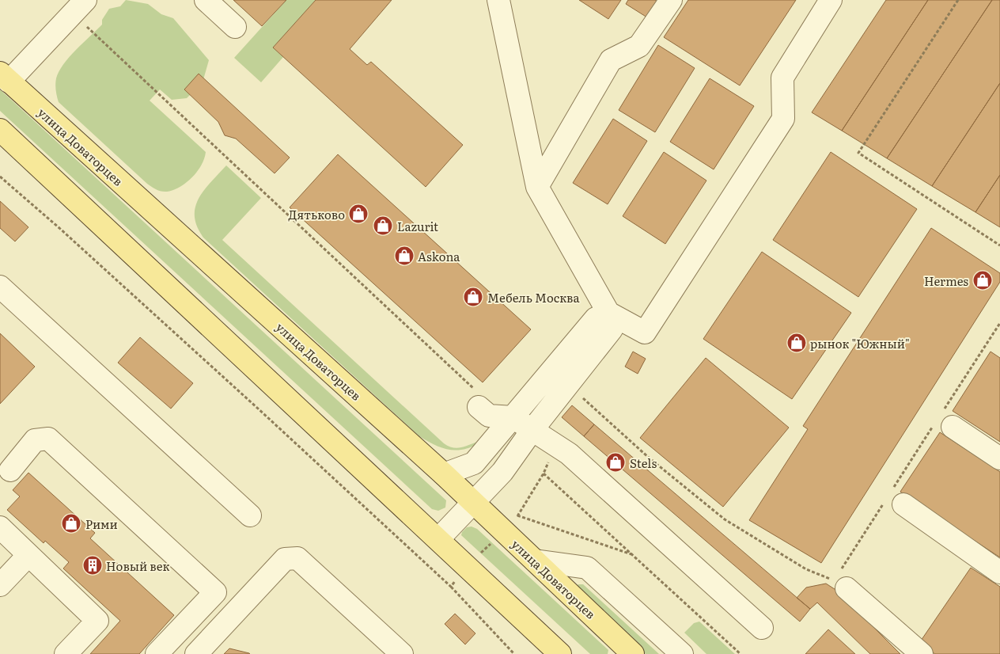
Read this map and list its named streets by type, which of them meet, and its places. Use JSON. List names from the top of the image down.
{
  "streets": {
    "main road": ["улица Доваторцев"]
  },
  "places": {
    "shop": [
      "Дятьково",
      "Lazurit",
      "Askona",
      "Hermes",
      "Мебель Москва",
      "рынок \"Южный\"",
      "Stels",
      "Рими"
    ],
    "building": ["Новый век"]
  }
}
